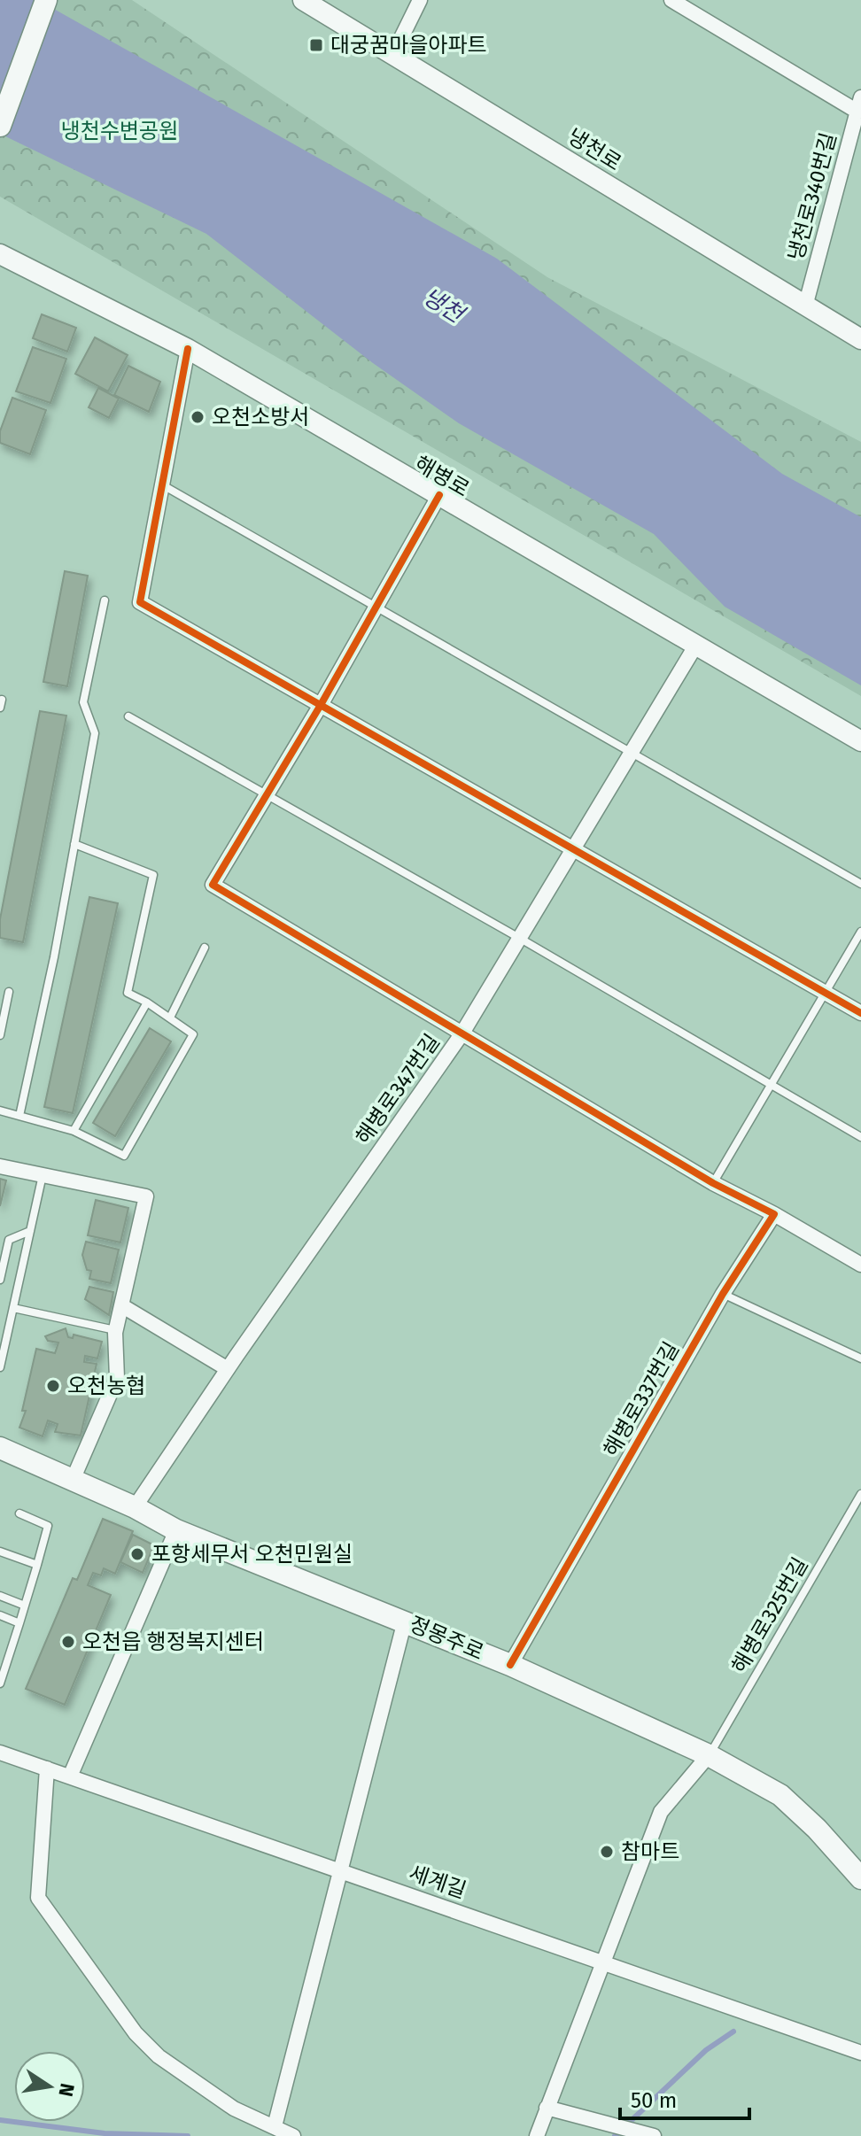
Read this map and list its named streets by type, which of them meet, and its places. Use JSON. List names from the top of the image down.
{
  "streets": {
    "main road": ["냉천로", "해병로", "정몽주로"],
    "street": [
      "냉천로340번길",
      "해병로347번길",
      "해병로337번길",
      "세계길"
    ],
    "lane": ["해병로325번길"]
  },
  "crossings": [
    ["냉천로", "냉천로340번길"],
    ["해병로", "해병로347번길"],
    ["해병로347번길", "정몽주로"],
    ["해병로337번길", "정몽주로"],
    ["해병로325번길", "정몽주로"]
  ],
  "water": ["냉천"],
  "parks": ["냉천수변공원"],
  "places": {
    "transit": ["대궁꿈마을아파트"],
    "other": [
      "오천소방서",
      "오천농협",
      "포항세무서 오천민원실",
      "오천읍 행정복지센터",
      "참마트"
    ]
  },
  "scale_bar": "50 m",
  "north": "right"
}
